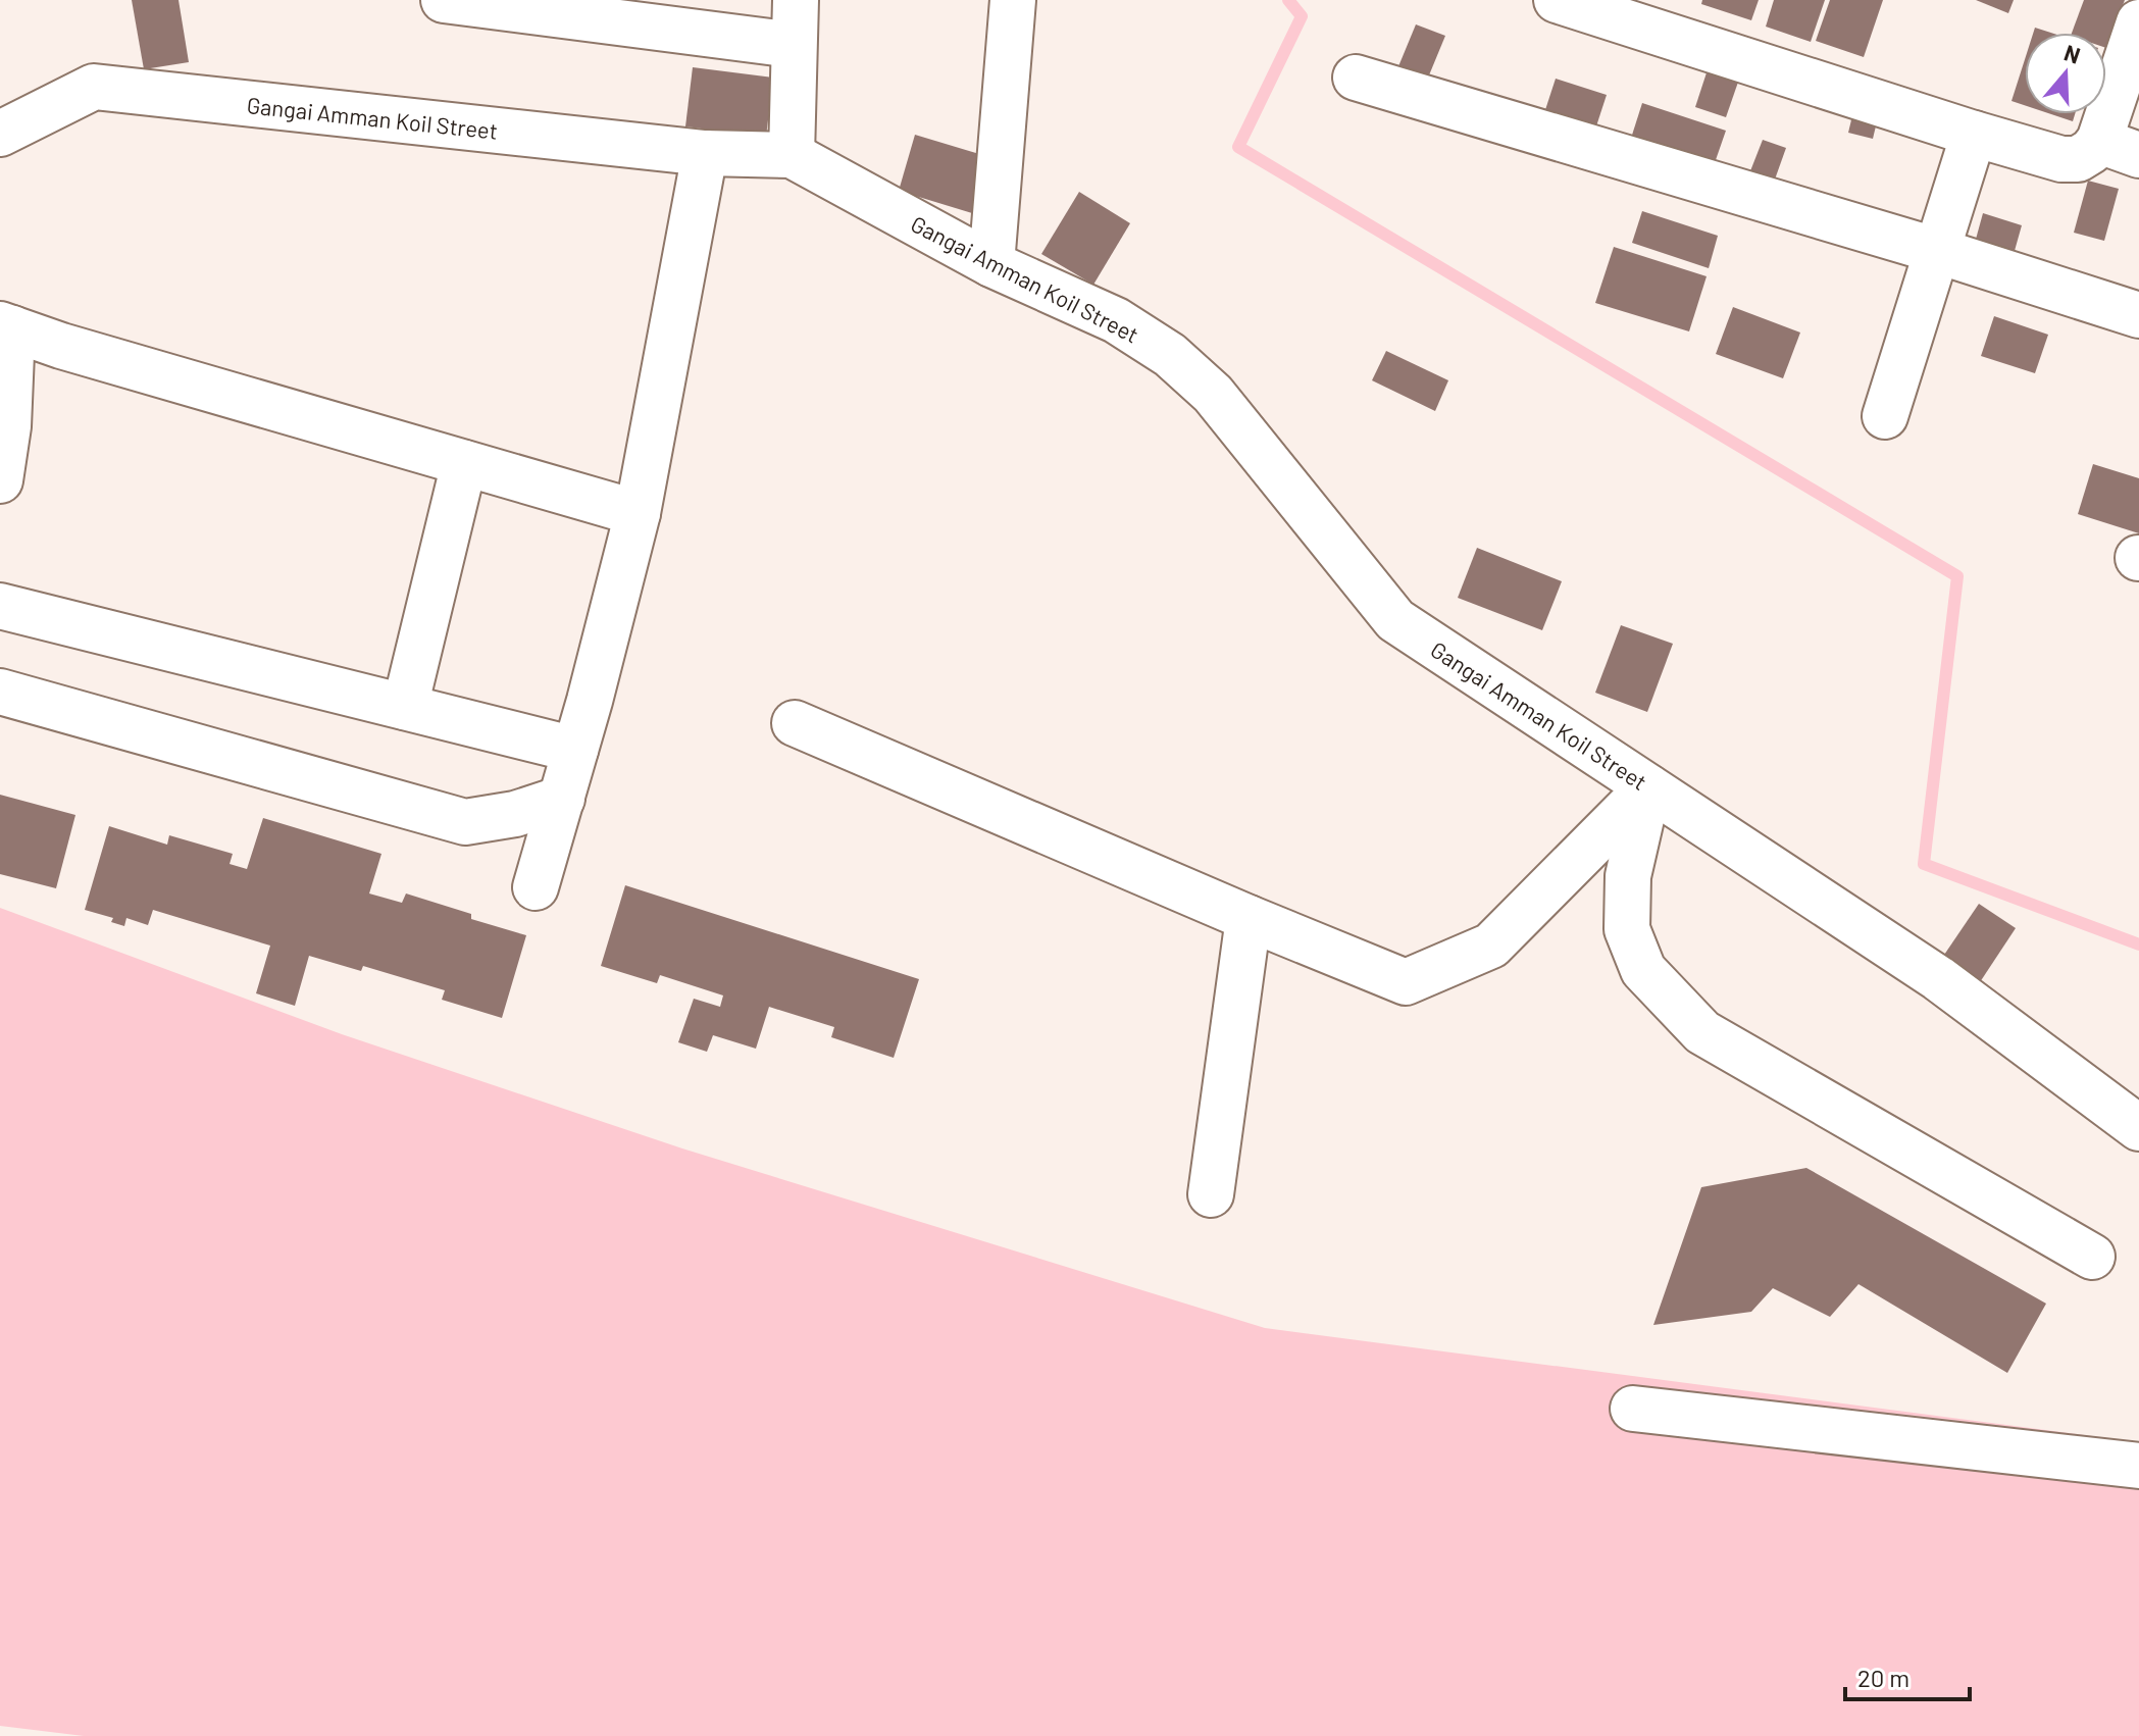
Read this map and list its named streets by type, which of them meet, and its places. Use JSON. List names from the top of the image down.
{
  "streets": {
    "street": ["Gangai Amman Koil Street"]
  },
  "scale_bar": "20 m",
  "north": "top"
}
